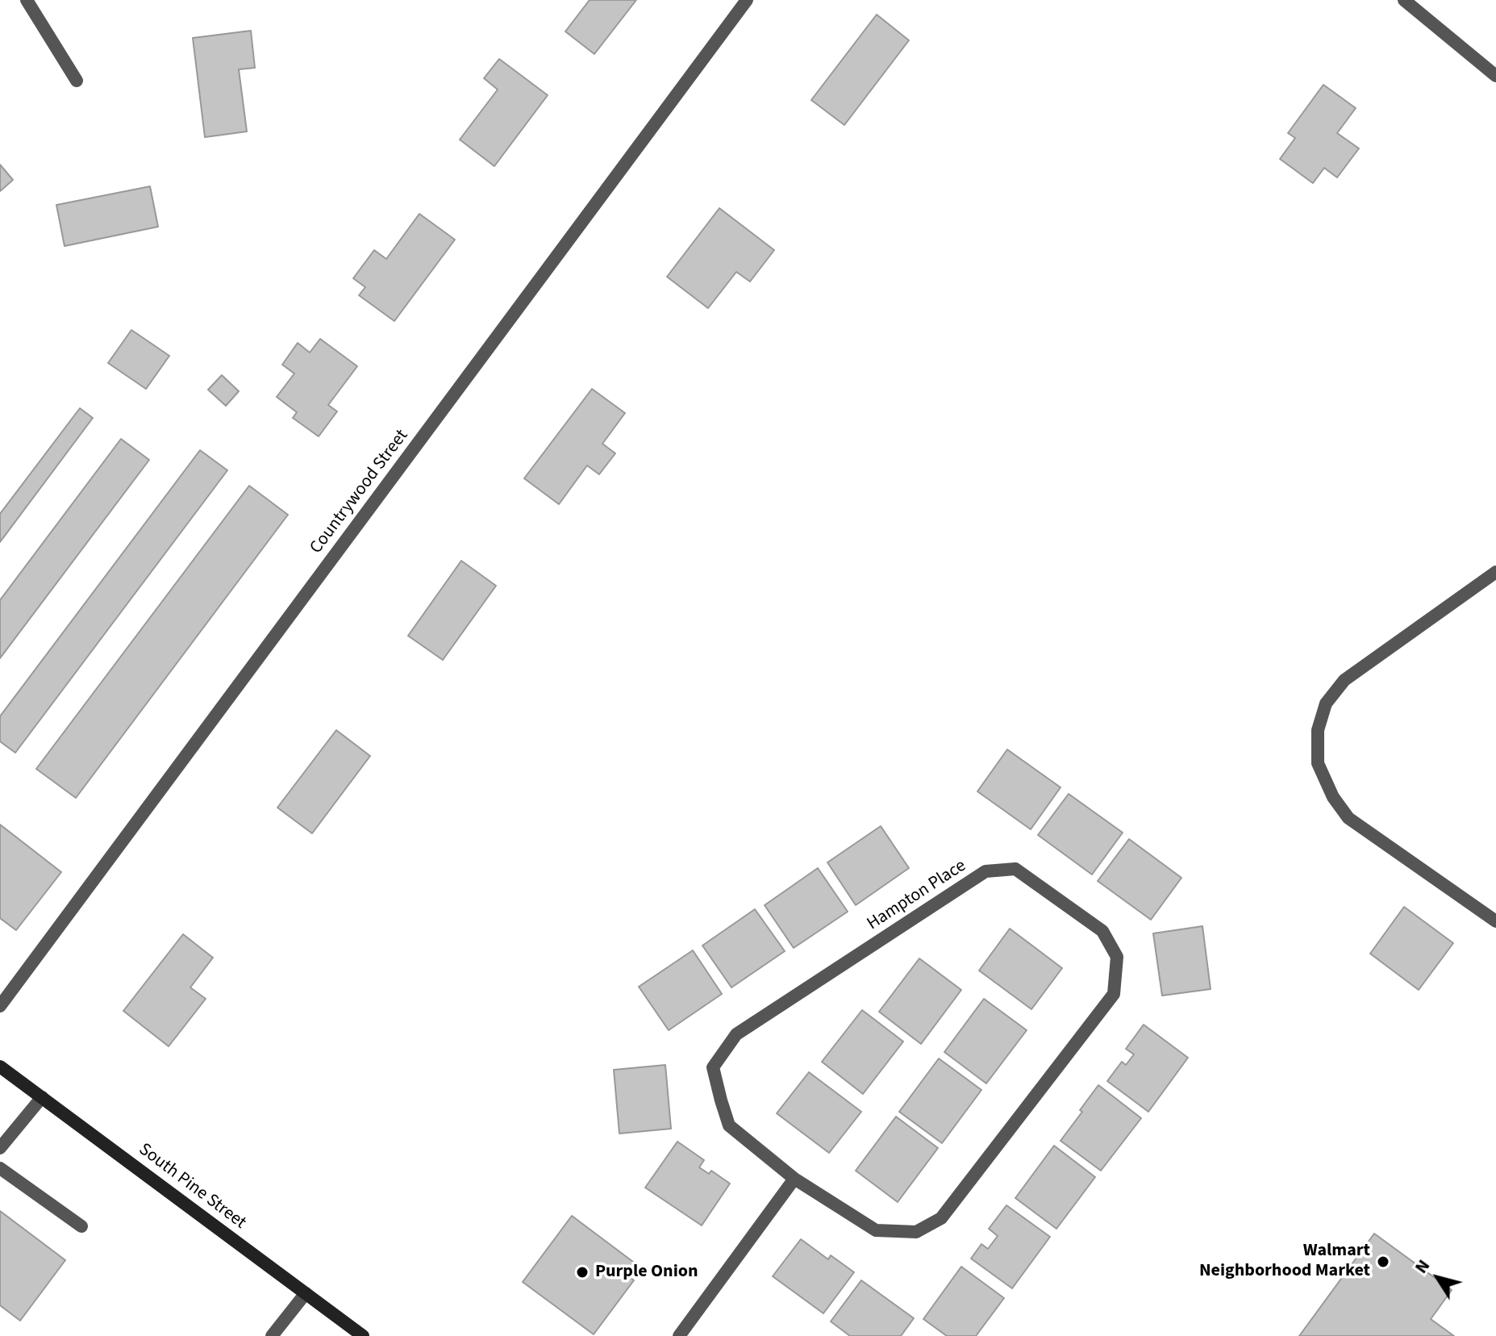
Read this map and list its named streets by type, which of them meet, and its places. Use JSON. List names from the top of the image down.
{
  "streets": {
    "main road": ["South Pine Street"],
    "street": ["Countrywood Street", "Hampton Place"]
  },
  "places": ["Walmart Neighborhood Market", "Purple Onion"],
  "north": "top left"
}
